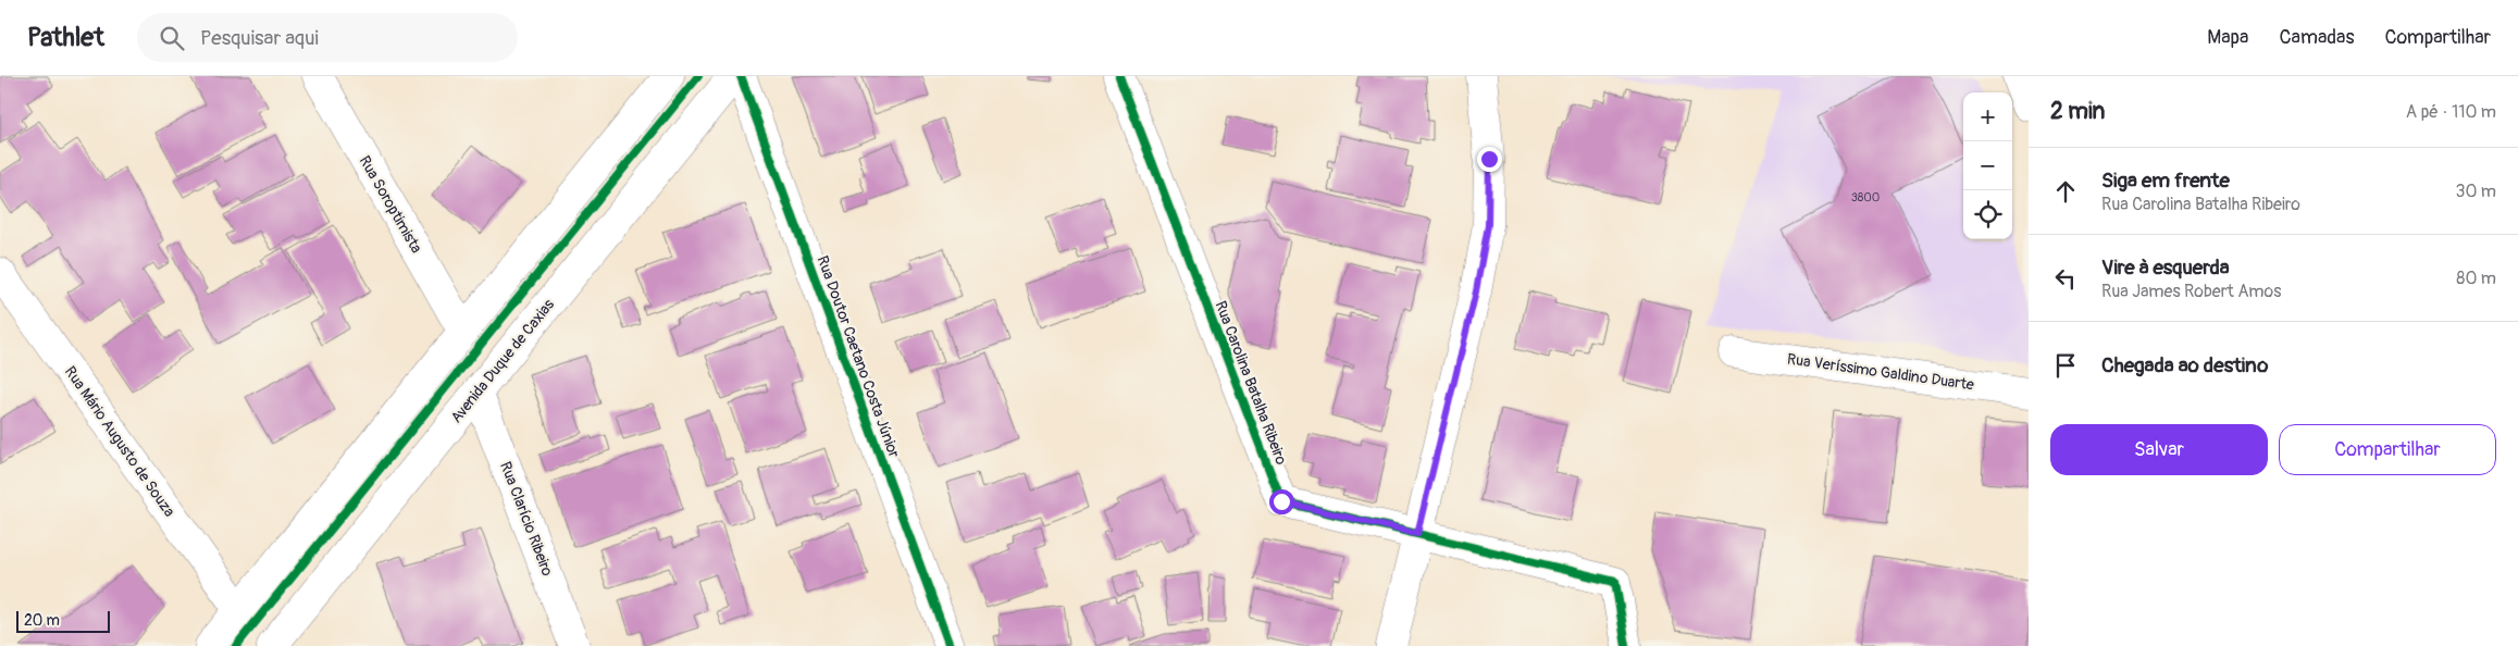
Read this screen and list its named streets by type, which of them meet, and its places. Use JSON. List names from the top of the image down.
{
  "streets": {
    "street": [
      "Rua Soroptimista",
      "Rua Doutor Caetano Costa Júnior",
      "Avenida Duque de Caxias",
      "Rua Veríssimo Galdino Duarte",
      "Rua Carolina Batalha Ribeiro",
      "Rua Mário Augusto de Souza",
      "Rua Clarício Ribeiro"
    ]
  },
  "crossings": [
    ["Avenida Duque de Caxias", "Rua Clarício Ribeiro"]
  ],
  "house_numbers": ["3800"],
  "scale_bar": "20 m",
  "page": {
    "header": "Pathlet",
    "search": "Pesquisar aqui",
    "nav": ["Mapa", "Camadas", "Compartilhar"],
    "heading": ["2 min", "A pé · 110 m"],
    "map_buttons": ["+", "−"],
    "list": [
      ["Siga em frente", "Rua Carolina Batalha Ribeiro", "30 m"],
      ["Vire à esquerda", "Rua James Robert Amos", "80 m"],
      "Chegada ao destino"
    ],
    "buttons": ["Salvar", "Compartilhar"],
    "scale": "20 m"
  }
}
